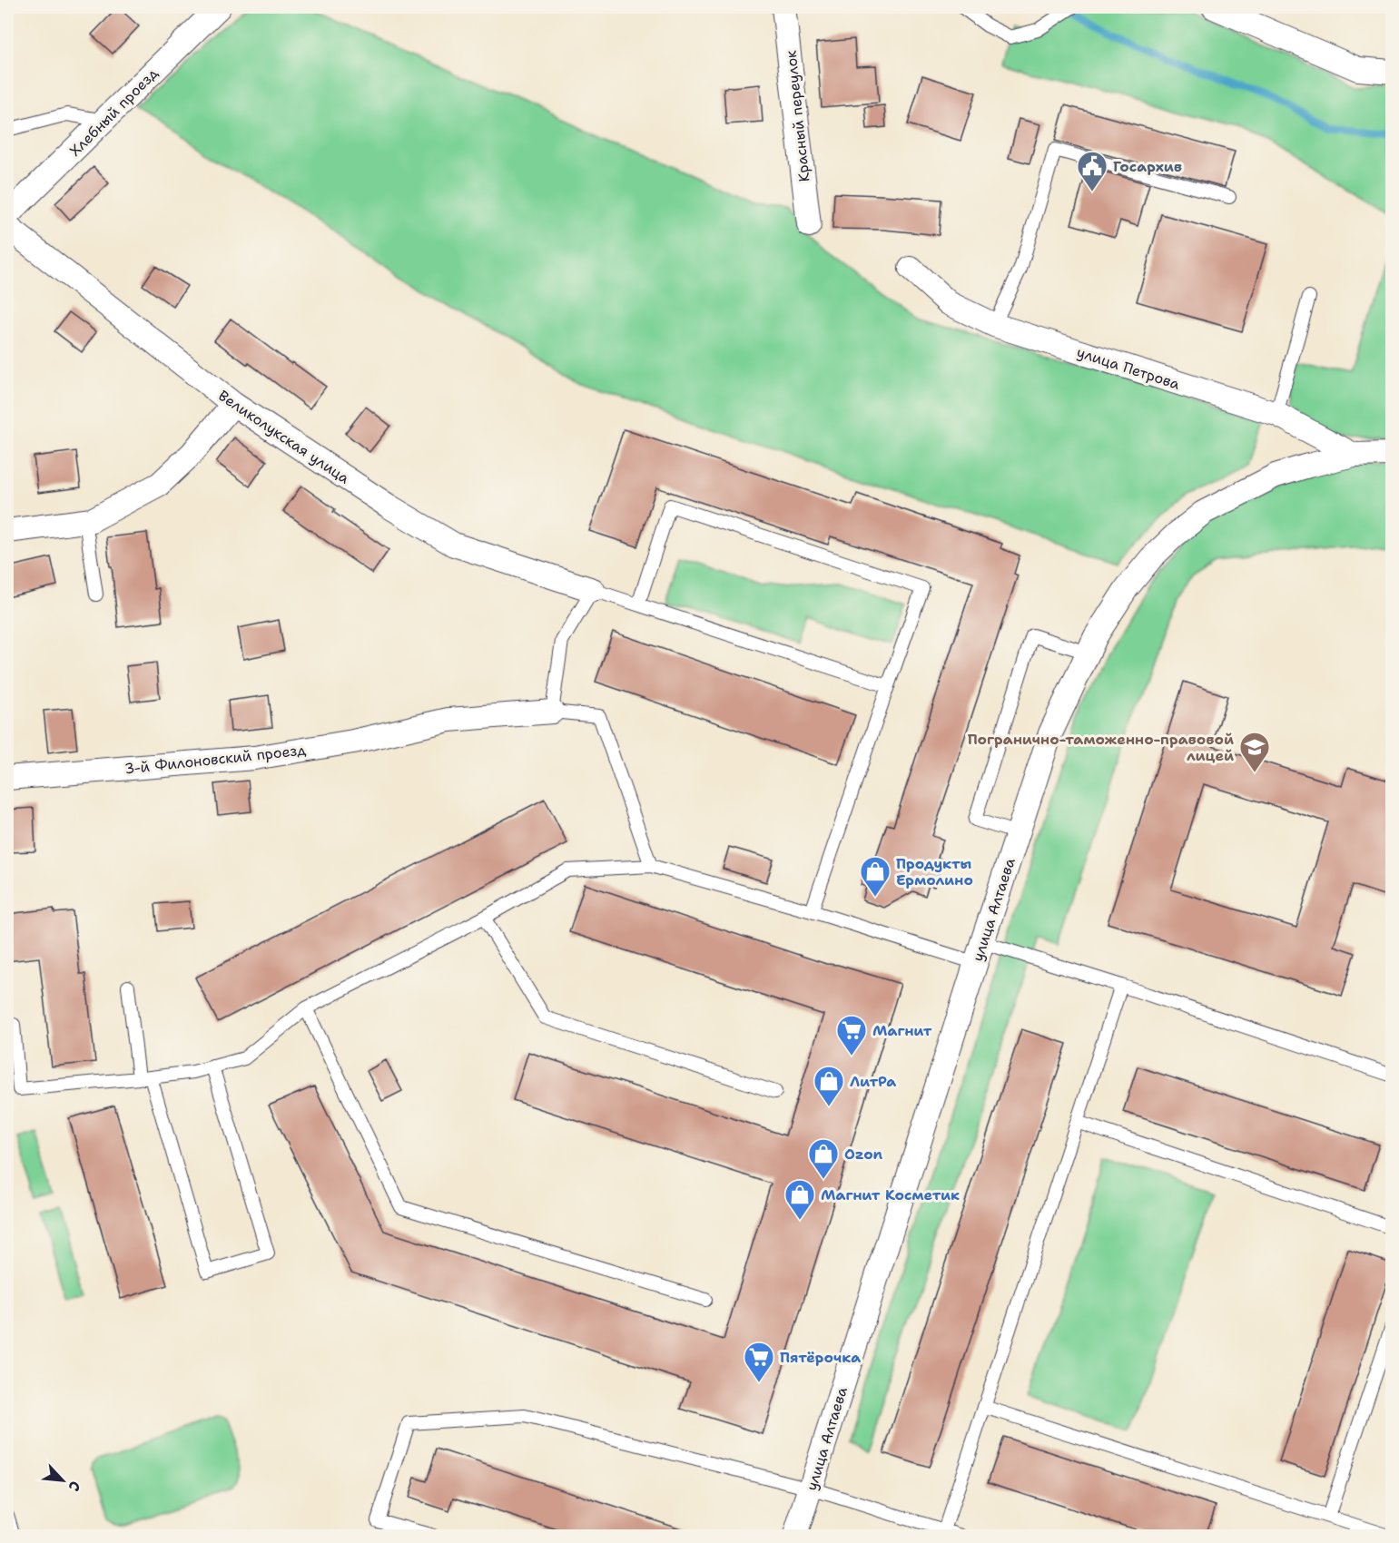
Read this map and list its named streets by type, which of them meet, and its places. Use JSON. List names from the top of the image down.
{
  "streets": {
    "street": [
      "Хлебный проезд",
      "Красный переулок",
      "улица Петрова",
      "Великолукская улица",
      "3-й Филоновский проезд",
      "улица Алтаева"
    ]
  },
  "crossings": [
    ["улица Петрова", "улица Алтаева"]
  ],
  "places": {
    "public building": ["Госархив"],
    "school or university": ["Погранично-таможенно-правовой лицей"],
    "shop": [
      "Продукты Ермолино",
      "ЛитРа",
      "Ozon",
      "Магнит Косметик"
    ],
    "supermarket": ["Магнит", "Пятёрочка"]
  },
  "north": "bottom right"
}
